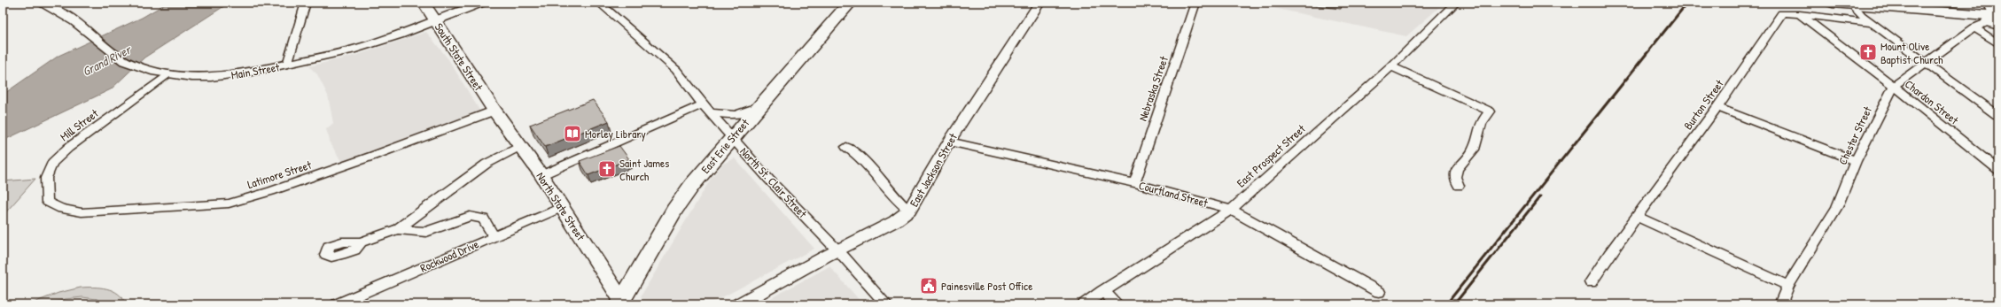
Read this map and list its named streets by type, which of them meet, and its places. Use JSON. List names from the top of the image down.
{
  "streets": {
    "main road": ["South State Street", "East Erie Street", "North State Street"],
    "street": [
      "Main Street",
      "Nebraska Street",
      "Chardon Street",
      "Burton Street",
      "Mill Street",
      "Chester Street",
      "East Prospect Street",
      "East Jackson Street",
      "Latimore Street",
      "North St. Clair Street",
      "Courtland Street",
      "Rockwood Drive"
    ]
  },
  "crossings": [
    ["South State Street", "Main Street"],
    ["South State Street", "Latimore Street"],
    ["South State Street", "North State Street"],
    ["Main Street", "Mill Street"],
    ["Nebraska Street", "Courtland Street"],
    ["Chardon Street", "Burton Street"],
    ["Chardon Street", "Chester Street"],
    ["Mill Street", "Latimore Street"],
    ["East Erie Street", "North St. Clair Street"],
    ["East Erie Street", "North State Street"],
    ["East Prospect Street", "Courtland Street"],
    ["East Jackson Street", "North St. Clair Street"],
    ["East Jackson Street", "Courtland Street"],
    ["Latimore Street", "North State Street"],
    ["North State Street", "Rockwood Drive"]
  ],
  "water": ["Grand River"],
  "places": {
    "church": ["Mount Olive Baptist Church", "Saint James Church"],
    "library": ["Morley Library"],
    "public building": ["Painesville Post Office"]
  }
}
